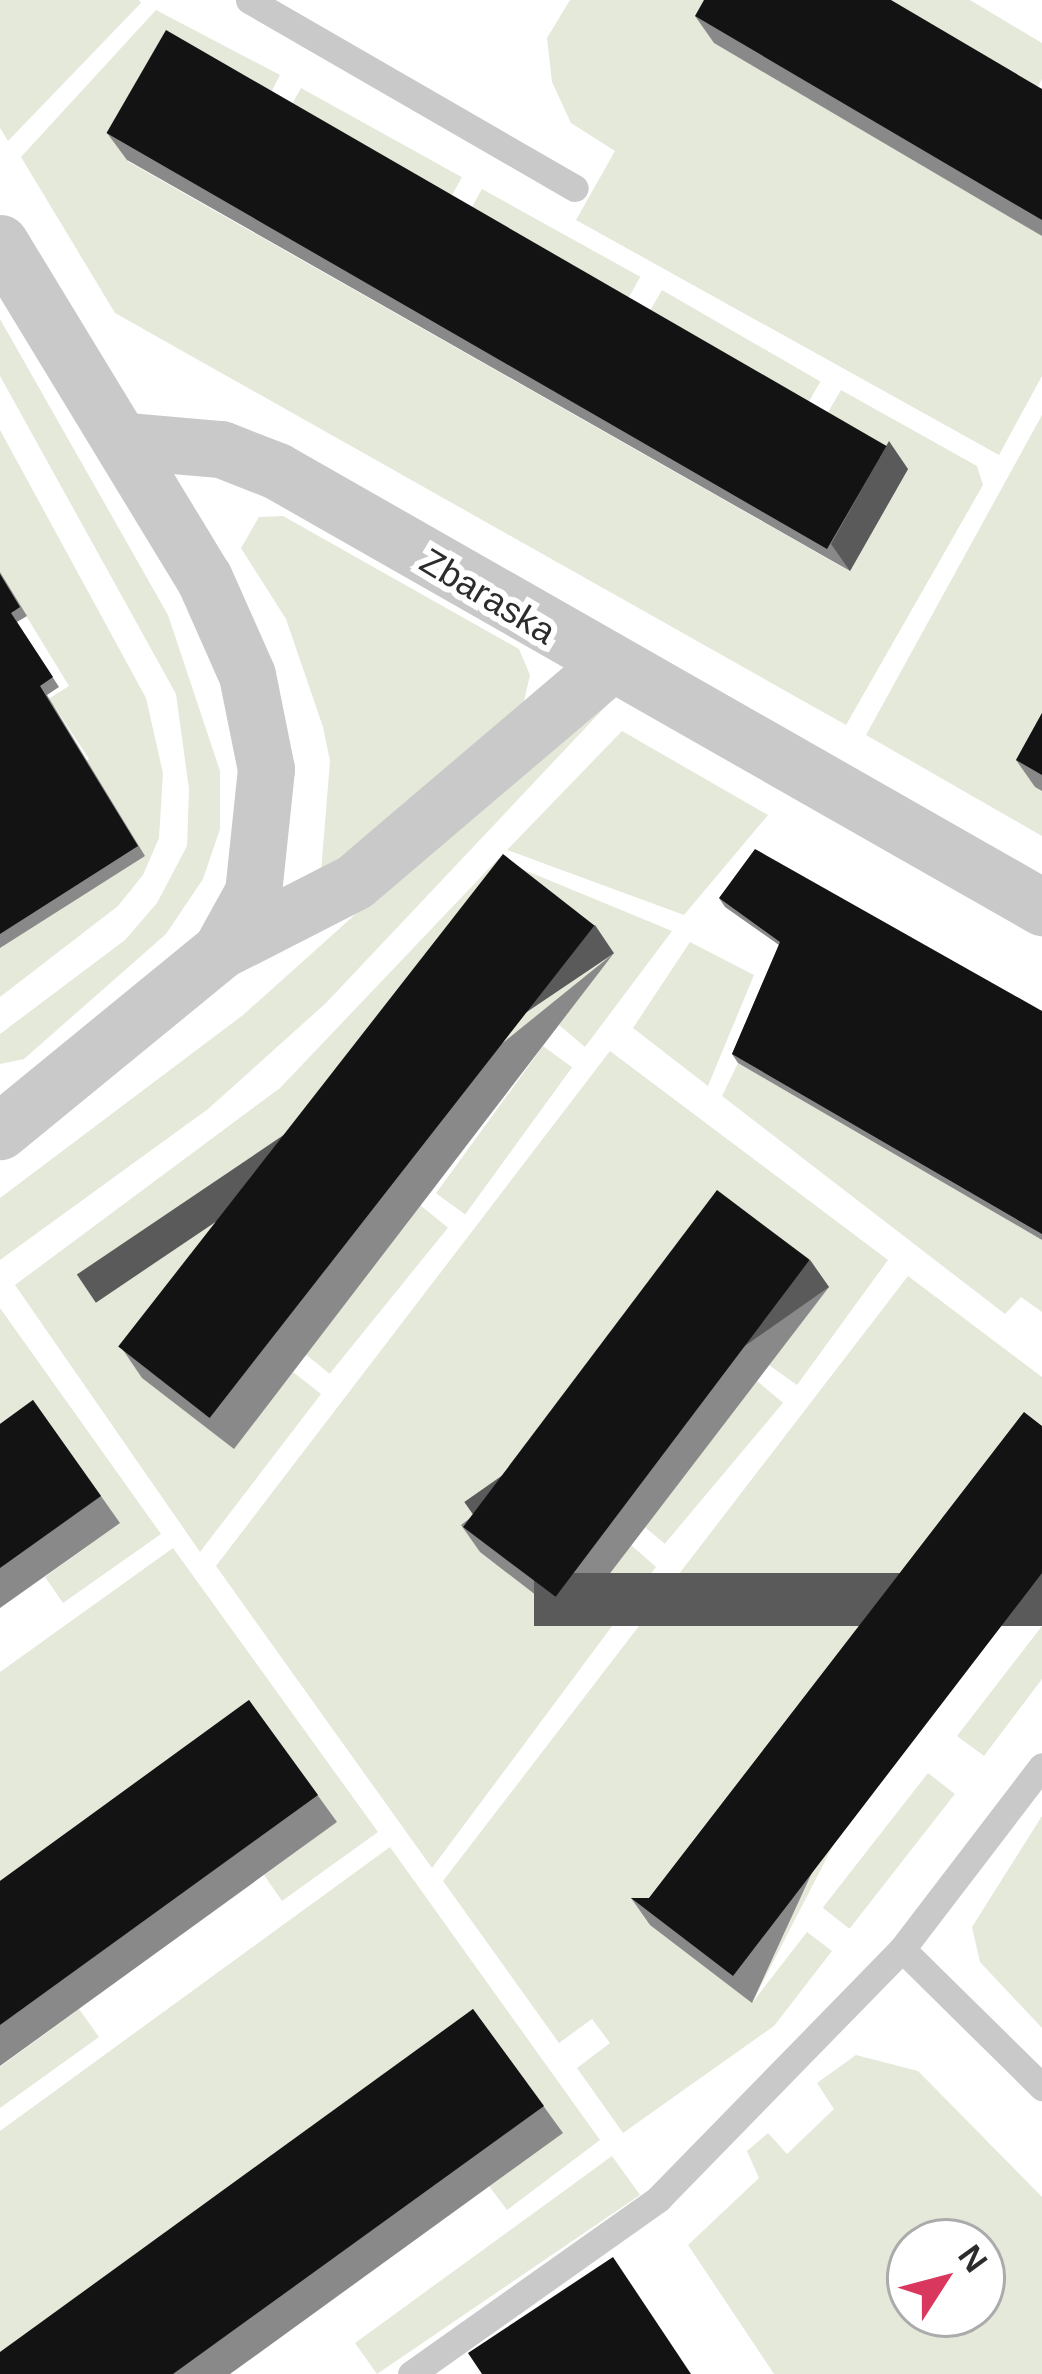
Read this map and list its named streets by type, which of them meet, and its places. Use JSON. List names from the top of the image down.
{
  "streets": {
    "street": ["Zbaraska"]
  },
  "north": "top right"
}
